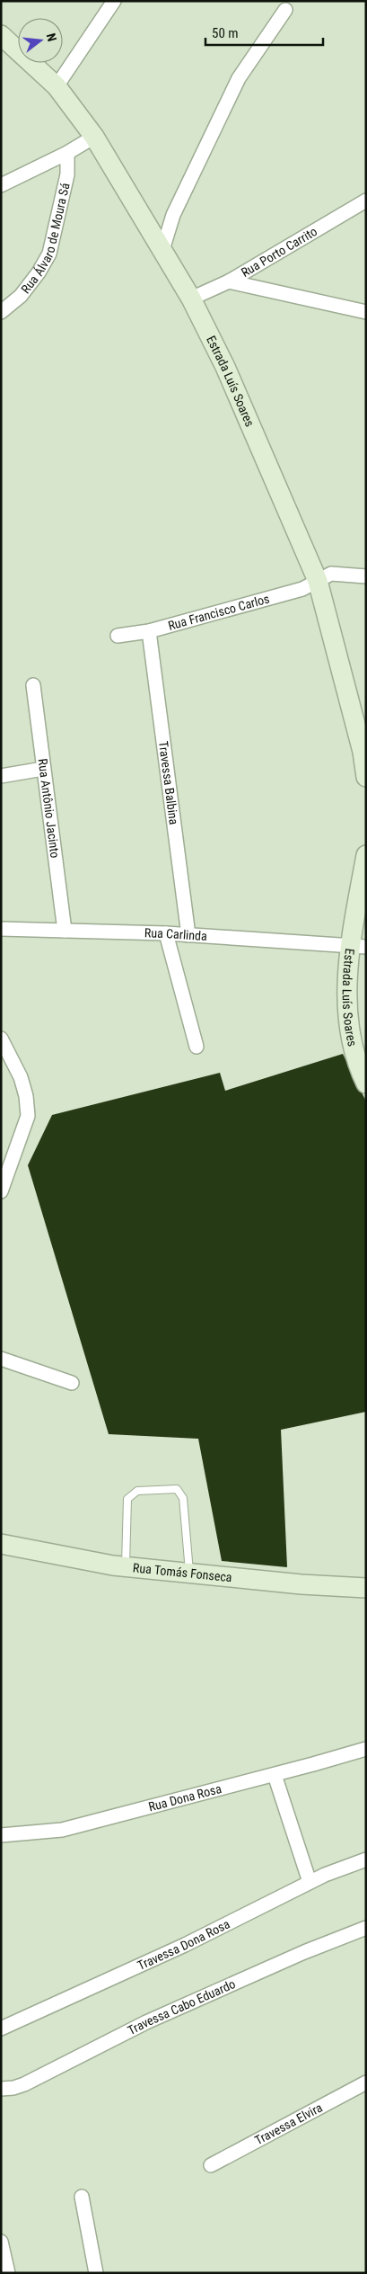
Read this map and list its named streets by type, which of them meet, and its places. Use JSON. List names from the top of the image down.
{
  "streets": {
    "street": [
      "Rua Álvaro de Moura Sá",
      "Rua Porto Carrito",
      "Estrada Luís Soares",
      "Rua Francisco Carlos",
      "Travessa Balbina",
      "Rua Antônio Jacinto",
      "Rua Carlinda",
      "Rua Tomás Fonseca",
      "Rua Dona Rosa",
      "Travessa Dona Rosa",
      "Travessa Cabo Eduardo",
      "Travessa Elvira"
    ]
  },
  "crossings": [
    ["Rua Porto Carrito", "Estrada Luís Soares"],
    ["Estrada Luís Soares", "Rua Francisco Carlos"],
    ["Estrada Luís Soares", "Rua Carlinda"],
    ["Rua Francisco Carlos", "Travessa Balbina"],
    ["Travessa Balbina", "Rua Carlinda"],
    ["Rua Antônio Jacinto", "Rua Carlinda"]
  ],
  "scale_bar": "50 m",
  "north": "right"
}
